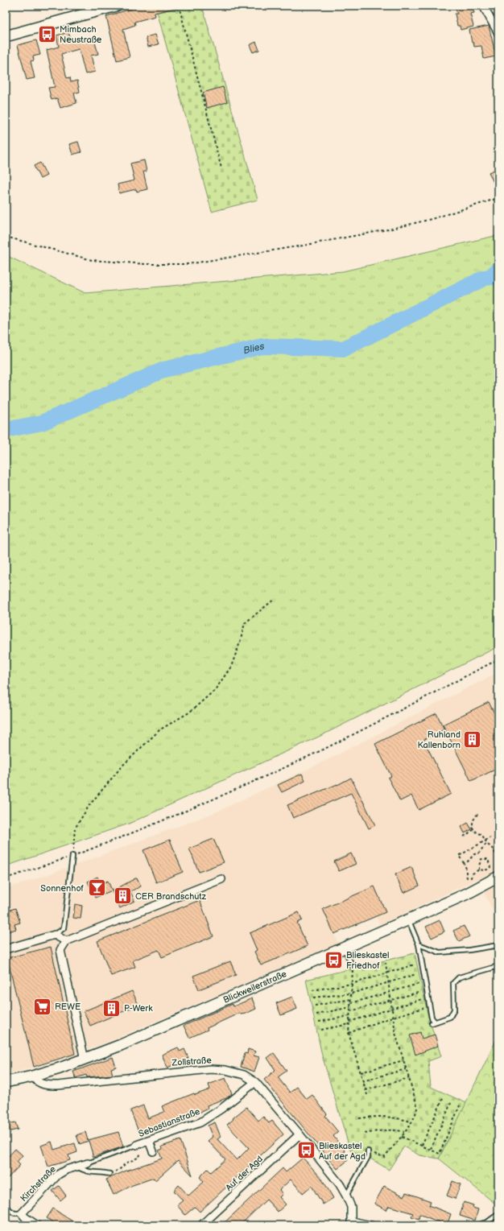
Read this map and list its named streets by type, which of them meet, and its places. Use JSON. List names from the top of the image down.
{
  "streets": {
    "street": [
      "Blickweilerstraße",
      "Zollstraße",
      "Sebastianstraße",
      "Auf der Agd",
      "Kirchstraße"
    ]
  },
  "crossings": [
    ["Blickweilerstraße", "Zollstraße"],
    ["Zollstraße", "Sebastianstraße"],
    ["Zollstraße", "Auf der Agd"]
  ],
  "water": ["Blies"],
  "places": {
    "bus stop": ["Mimbach Neustraße", "Blieskastel Friedhof", "Blieskastel Auf der Agd"],
    "building": ["Ruhland Kallenborn", "CER Brandschutz", "P-Werk"],
    "bar": ["Sonnenhof"],
    "supermarket": ["REWE"]
  }
}
